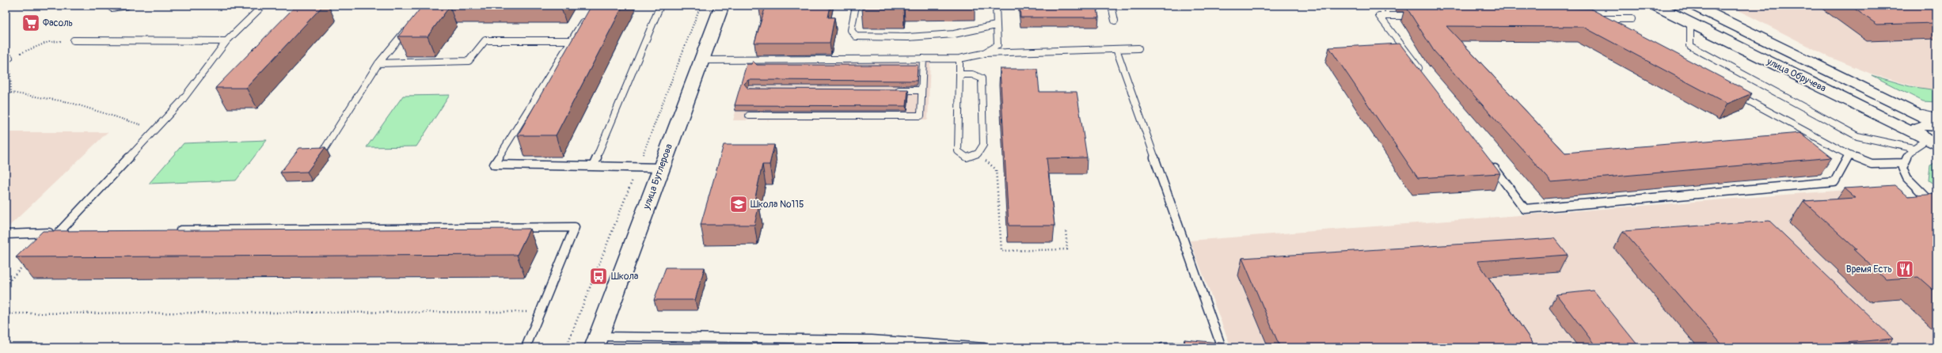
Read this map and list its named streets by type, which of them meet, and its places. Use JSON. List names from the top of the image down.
{
  "streets": {
    "main road": ["улица Обручева", "улица Бутлерова"]
  },
  "places": {
    "supermarket": ["Фасоль"],
    "school or university": ["Школа №115"],
    "restaurant": ["Время Есть"],
    "bus stop": ["Школа"]
  }
}
